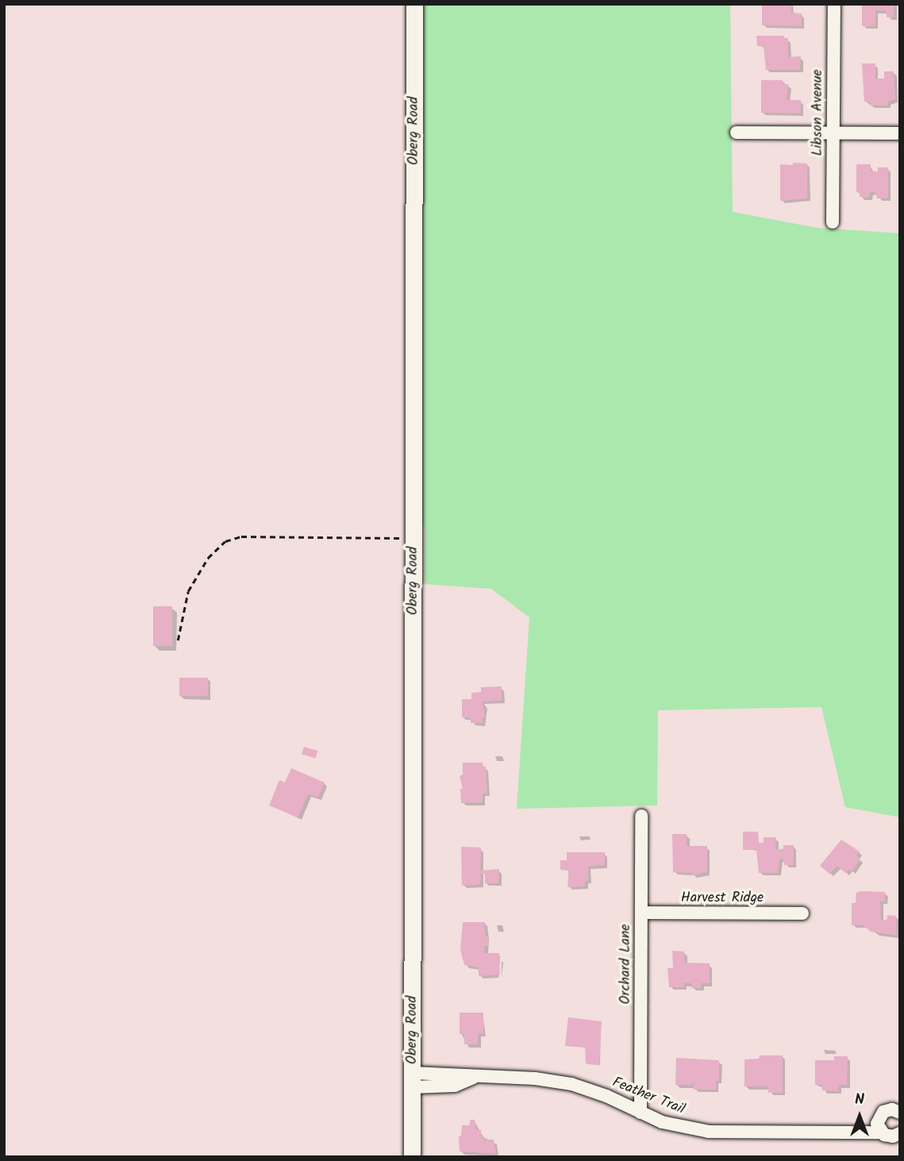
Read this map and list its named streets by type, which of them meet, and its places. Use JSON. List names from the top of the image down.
{
  "streets": {
    "street": [
      "Libson Avenue",
      "Oberg Road",
      "Harvest Ridge",
      "Orchard Lane",
      "Feather Trail"
    ]
  },
  "crossings": [
    ["Oberg Road", "Feather Trail"],
    ["Harvest Ridge", "Orchard Lane"],
    ["Orchard Lane", "Feather Trail"]
  ],
  "north": "top"
}
